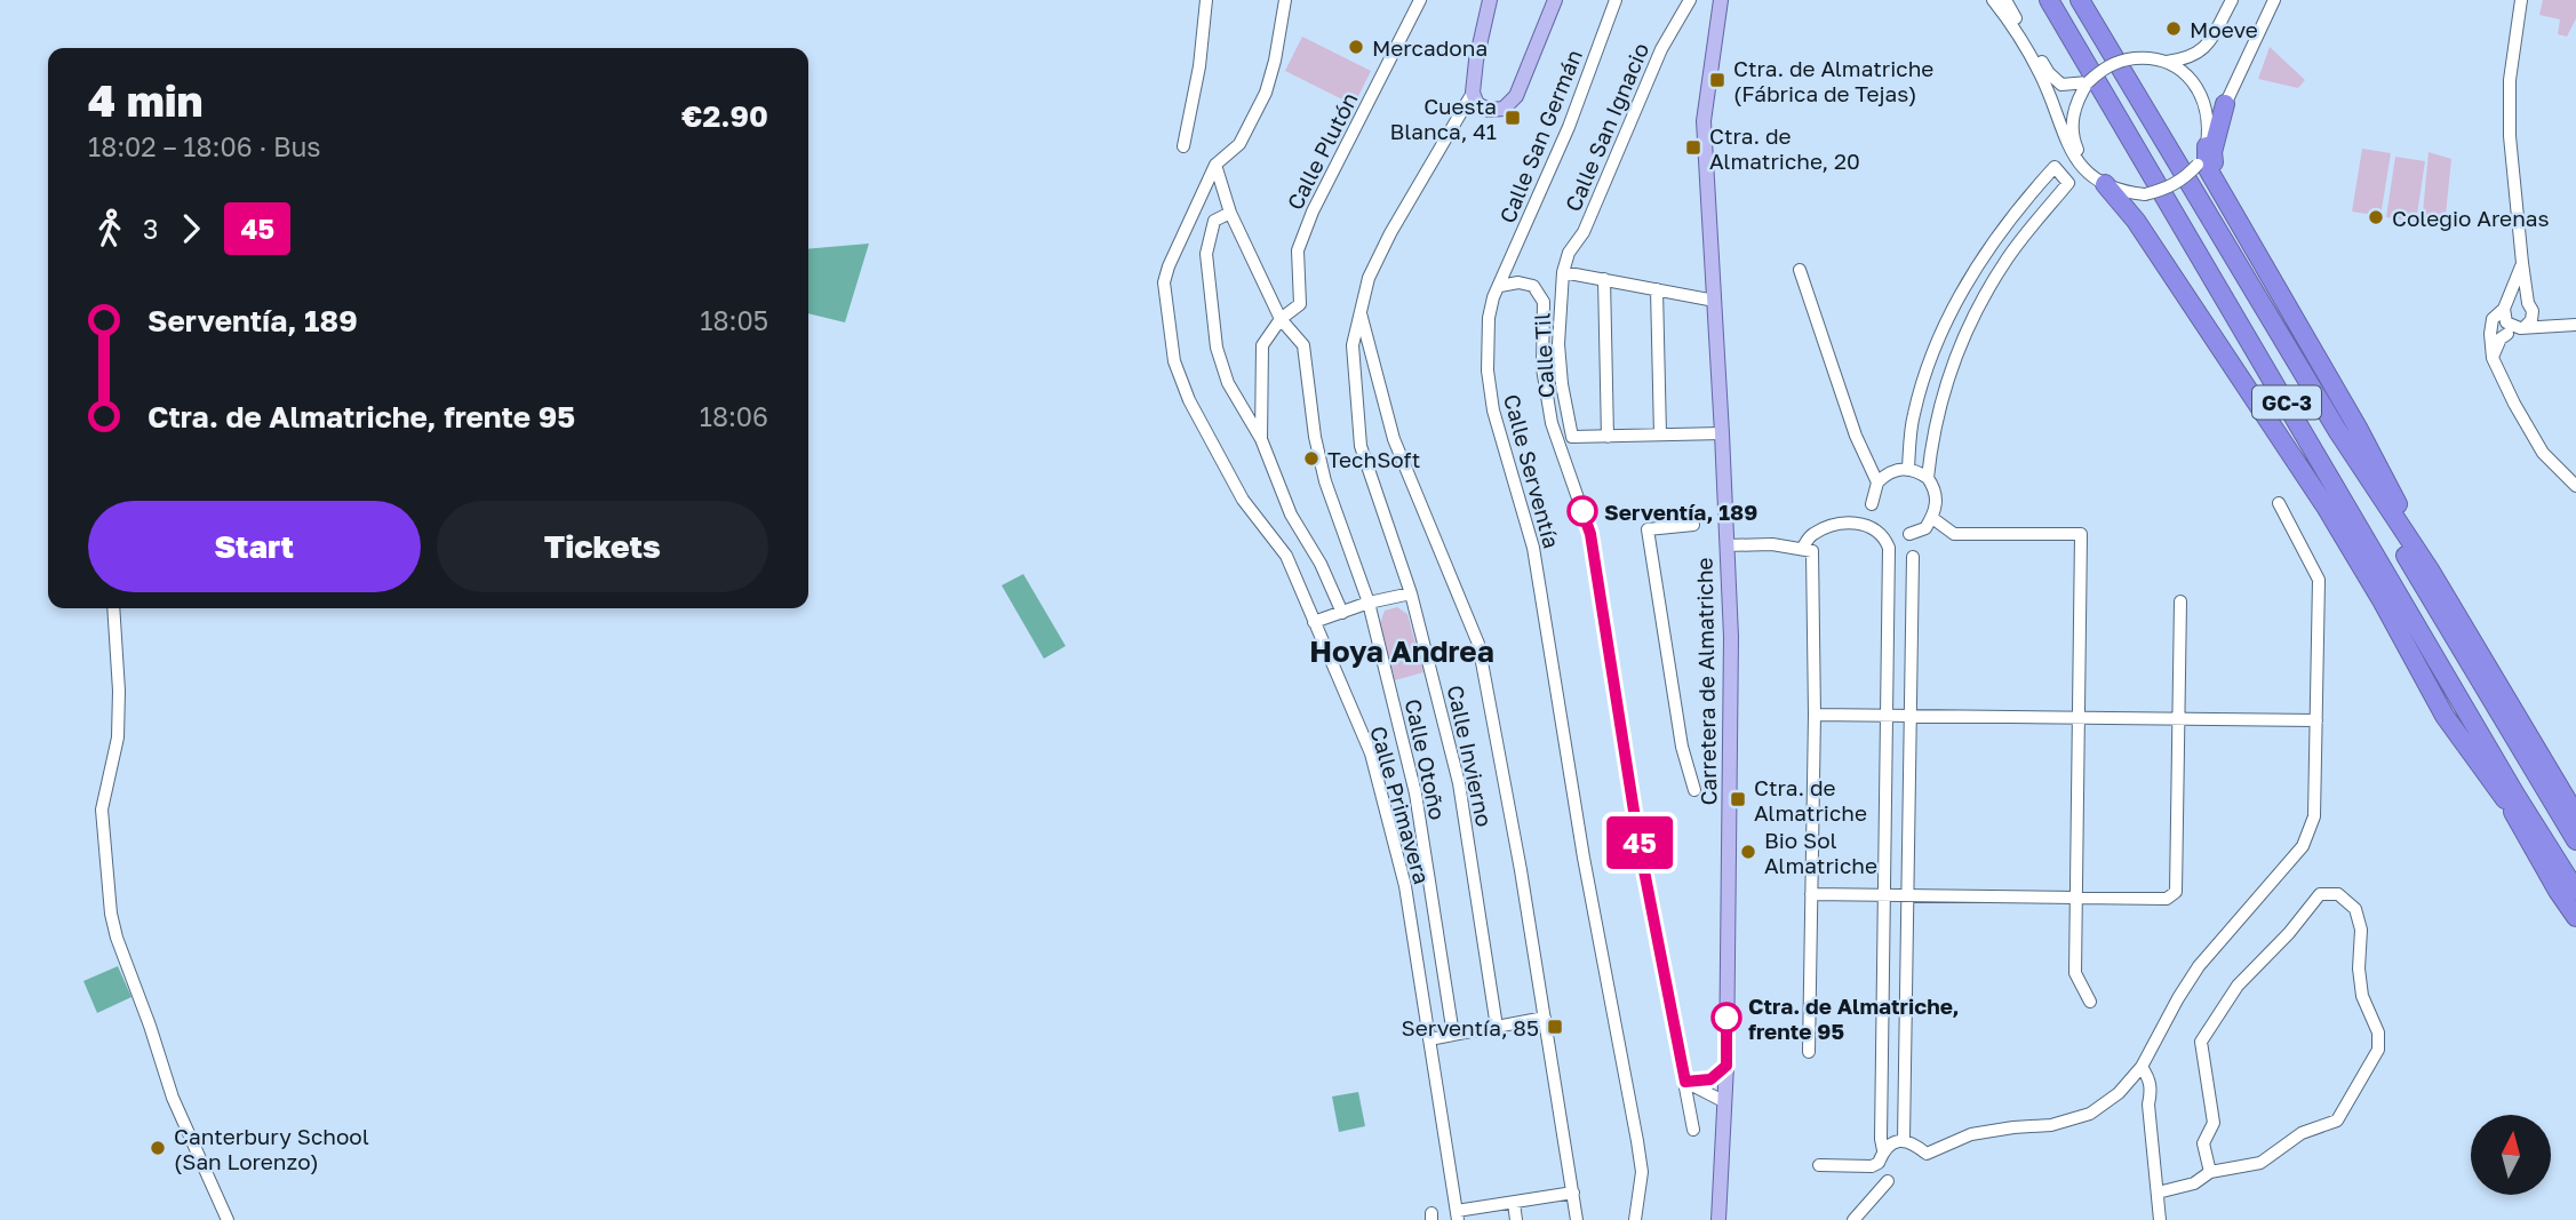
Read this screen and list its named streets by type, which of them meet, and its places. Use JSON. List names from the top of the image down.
{
  "streets": {
    "highway": ["GC-3"],
    "main road": ["Carretera de Almatriche"],
    "street": [
      "Calle San Ignacio",
      "Calle San Germán",
      "Calle Plutón",
      "Calle Til",
      "Calle Serventía",
      "Calle Invierno",
      "Calle Otoño",
      "Calle Primavera"
    ]
  },
  "crossings": [
    ["Calle San Ignacio", "Calle Til"],
    ["Calle San Germán", "Calle Serventía"],
    ["Calle Plutón", "Calle Otoño"],
    ["Calle Otoño", "Calle Primavera"]
  ],
  "districts": ["Hoya Andrea"],
  "places": {
    "other": [
      "Moeve",
      "Mercadona",
      "Colegio Arenas",
      "TechSoft",
      "Serventía, 189",
      "Bio Sol Almatriche",
      "Ctra. de Almatriche, frente 95",
      "Canterbury School (San Lorenzo)"
    ],
    "transit": [
      "Ctra. de Almatriche (Fábrica de Tejas)",
      "Cuesta Blanca, 41",
      "Ctra. de Almatriche, 20",
      "Ctra. de Almatriche",
      "Serventía, 85"
    ]
  },
  "lines": ["bus line 45"],
  "north": "top",
  "page": {
    "on_map": "45",
    "heading": ["4 min", "18:02 – 18:06 · Bus", "€2.90"],
    "legs": ["3", "45"],
    "list": [
      {
        "name": "Serventía, 189",
        "value": "18:05"
      },
      {
        "name": "Ctra. de Almatriche, frente 95",
        "value": "18:06"
      }
    ],
    "buttons": ["Start", "Tickets"]
  }
}
